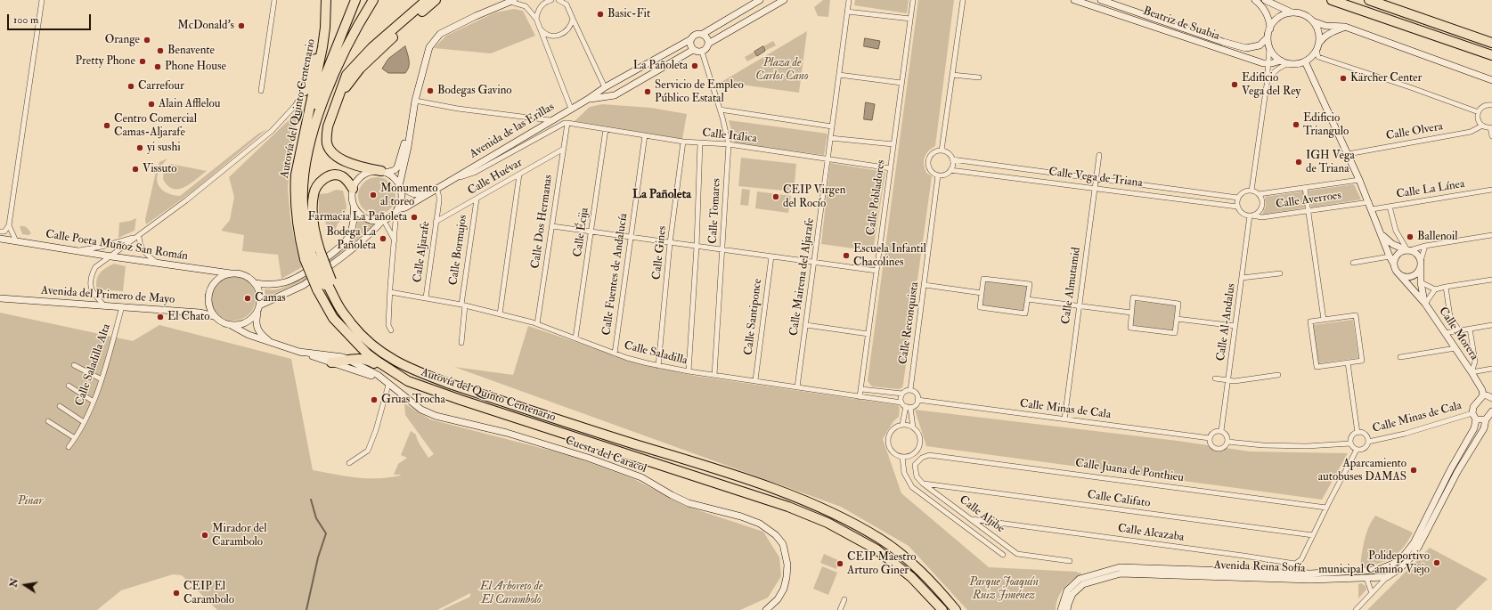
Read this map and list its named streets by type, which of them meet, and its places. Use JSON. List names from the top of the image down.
{
  "streets": {
    "highway": ["Autovía del Quinto Centenario"],
    "street": [
      "Beatriz de Suabia",
      "Avenida de las Erillas",
      "Calle Olvera",
      "Calle Itálica",
      "Calle Huévar",
      "Calle Vega de Triana",
      "Calle La Línea",
      "Calle Pobladores",
      "Calle Averroes",
      "Calle Tomares",
      "Calle Dos Hermanas",
      "Calle Écija",
      "Calle Poeta Muñoz San Román",
      "Calle Bormujos",
      "Calle Aljarafe",
      "Calle Gines",
      "Calle Fuentes de Andalucía",
      "Calle Mairena del Aljarafe",
      "Calle Almutamid",
      "Avenida del Primero de Mayo",
      "Calle Santiponce",
      "Calle Al-Andalus",
      "Calle Reconquista",
      "Calle Morera",
      "Calle Saladilla",
      "Calle Saladilla Alta",
      "Calle Minas de Cala",
      "Cuesta del Caracol",
      "Calle Juana de Ponthieu",
      "Calle Califato",
      "Calle Aljibe",
      "Calle Alcazaba",
      "Avenida Reina Sofía"
    ]
  },
  "crossings": [
    ["Avenida de las Erillas", "Calle Itálica"],
    ["Avenida de las Erillas", "Calle Tomares"],
    ["Avenida de las Erillas", "Calle Dos Hermanas"],
    ["Avenida de las Erillas", "Calle Aljarafe"],
    ["Calle Itálica", "Calle Pobladores"],
    ["Calle Itálica", "Calle Tomares"],
    ["Calle Itálica", "Calle Dos Hermanas"],
    ["Calle Itálica", "Calle Écija"],
    ["Calle Itálica", "Calle Gines"],
    ["Calle Itálica", "Calle Fuentes de Andalucía"],
    ["Calle Itálica", "Calle Mairena del Aljarafe"],
    ["Calle Huévar", "Calle Dos Hermanas"],
    ["Calle Huévar", "Calle Bormujos"],
    ["Calle Huévar", "Calle Aljarafe"],
    ["Calle Vega de Triana", "Calle Averroes"],
    ["Calle Vega de Triana", "Calle Almutamid"],
    ["Calle Vega de Triana", "Calle Al-Andalus"],
    ["Calle Vega de Triana", "Calle Reconquista"],
    ["Calle Pobladores", "Calle Saladilla"],
    ["Calle Averroes", "Calle Al-Andalus"],
    ["Calle Tomares", "Calle Saladilla"],
    ["Calle Dos Hermanas", "Calle Saladilla"],
    ["Calle Écija", "Calle Saladilla"],
    ["Calle Poeta Muñoz San Román", "Avenida del Primero de Mayo"],
    ["Calle Poeta Muñoz San Román", "Cuesta del Caracol"],
    ["Calle Bormujos", "Calle Saladilla"],
    ["Calle Aljarafe", "Calle Saladilla"],
    ["Calle Gines", "Calle Saladilla"],
    ["Calle Fuentes de Andalucía", "Calle Saladilla"],
    ["Calle Mairena del Aljarafe", "Calle Saladilla"],
    ["Calle Almutamid", "Calle Minas de Cala"],
    ["Avenida del Primero de Mayo", "Calle Saladilla Alta"],
    ["Avenida del Primero de Mayo", "Cuesta del Caracol"],
    ["Calle Santiponce", "Calle Saladilla"],
    ["Calle Al-Andalus", "Calle Minas de Cala"],
    ["Calle Reconquista", "Calle Saladilla"],
    ["Calle Reconquista", "Calle Minas de Cala"],
    ["Calle Saladilla", "Calle Minas de Cala"],
    ["Calle Minas de Cala", "Calle Alcazaba"],
    ["Calle Juana de Ponthieu", "Calle Aljibe"],
    ["Calle Juana de Ponthieu", "Calle Alcazaba"],
    ["Calle Califato", "Calle Aljibe"],
    ["Calle Califato", "Calle Alcazaba"],
    ["Calle Aljibe", "Calle Alcazaba"]
  ],
  "districts": ["La Pañoleta"],
  "parks": [
    "Plaza de Carlos Cano",
    "Pinar",
    "Parque Joaquín Ruiz Jiménez",
    "El Arboreto de El Carambolo"
  ],
  "places": [
    "Basic-Fit",
    "McDonald's",
    "Orange",
    "Benavente",
    "Pretty Phone",
    "La Pañoleta",
    "Phone House",
    "Kärcher Center",
    "Edificio Vega del Rey",
    "Carrefour",
    "Bodegas Gavino",
    "Servicio de Empleo Público Estatal",
    "Alain Afflelou",
    "Edificio Triangulo",
    "Centro Comercial Camas-Aljarafe",
    "yi sushi",
    "IGH Vega de Triana",
    "Vissuto",
    "Monumento al toreo",
    "CEIP Virgen del Rocío",
    "Farmacia La Pañoleta",
    "Ballenoil",
    "Bodega La Pañoleta",
    "Escuela Infantil Chacolines",
    "Camas",
    "El Chato",
    "Gruas Trocha",
    "Aparcamiento autobuses DAMAS",
    "Mirador del Carambolo",
    "Polideportivo municipal Camino Viejo",
    "CEIP Maestro Arturo Giner",
    "CEIP El Carambolo"
  ],
  "scale_bar": "100 m",
  "north": "left"
}
